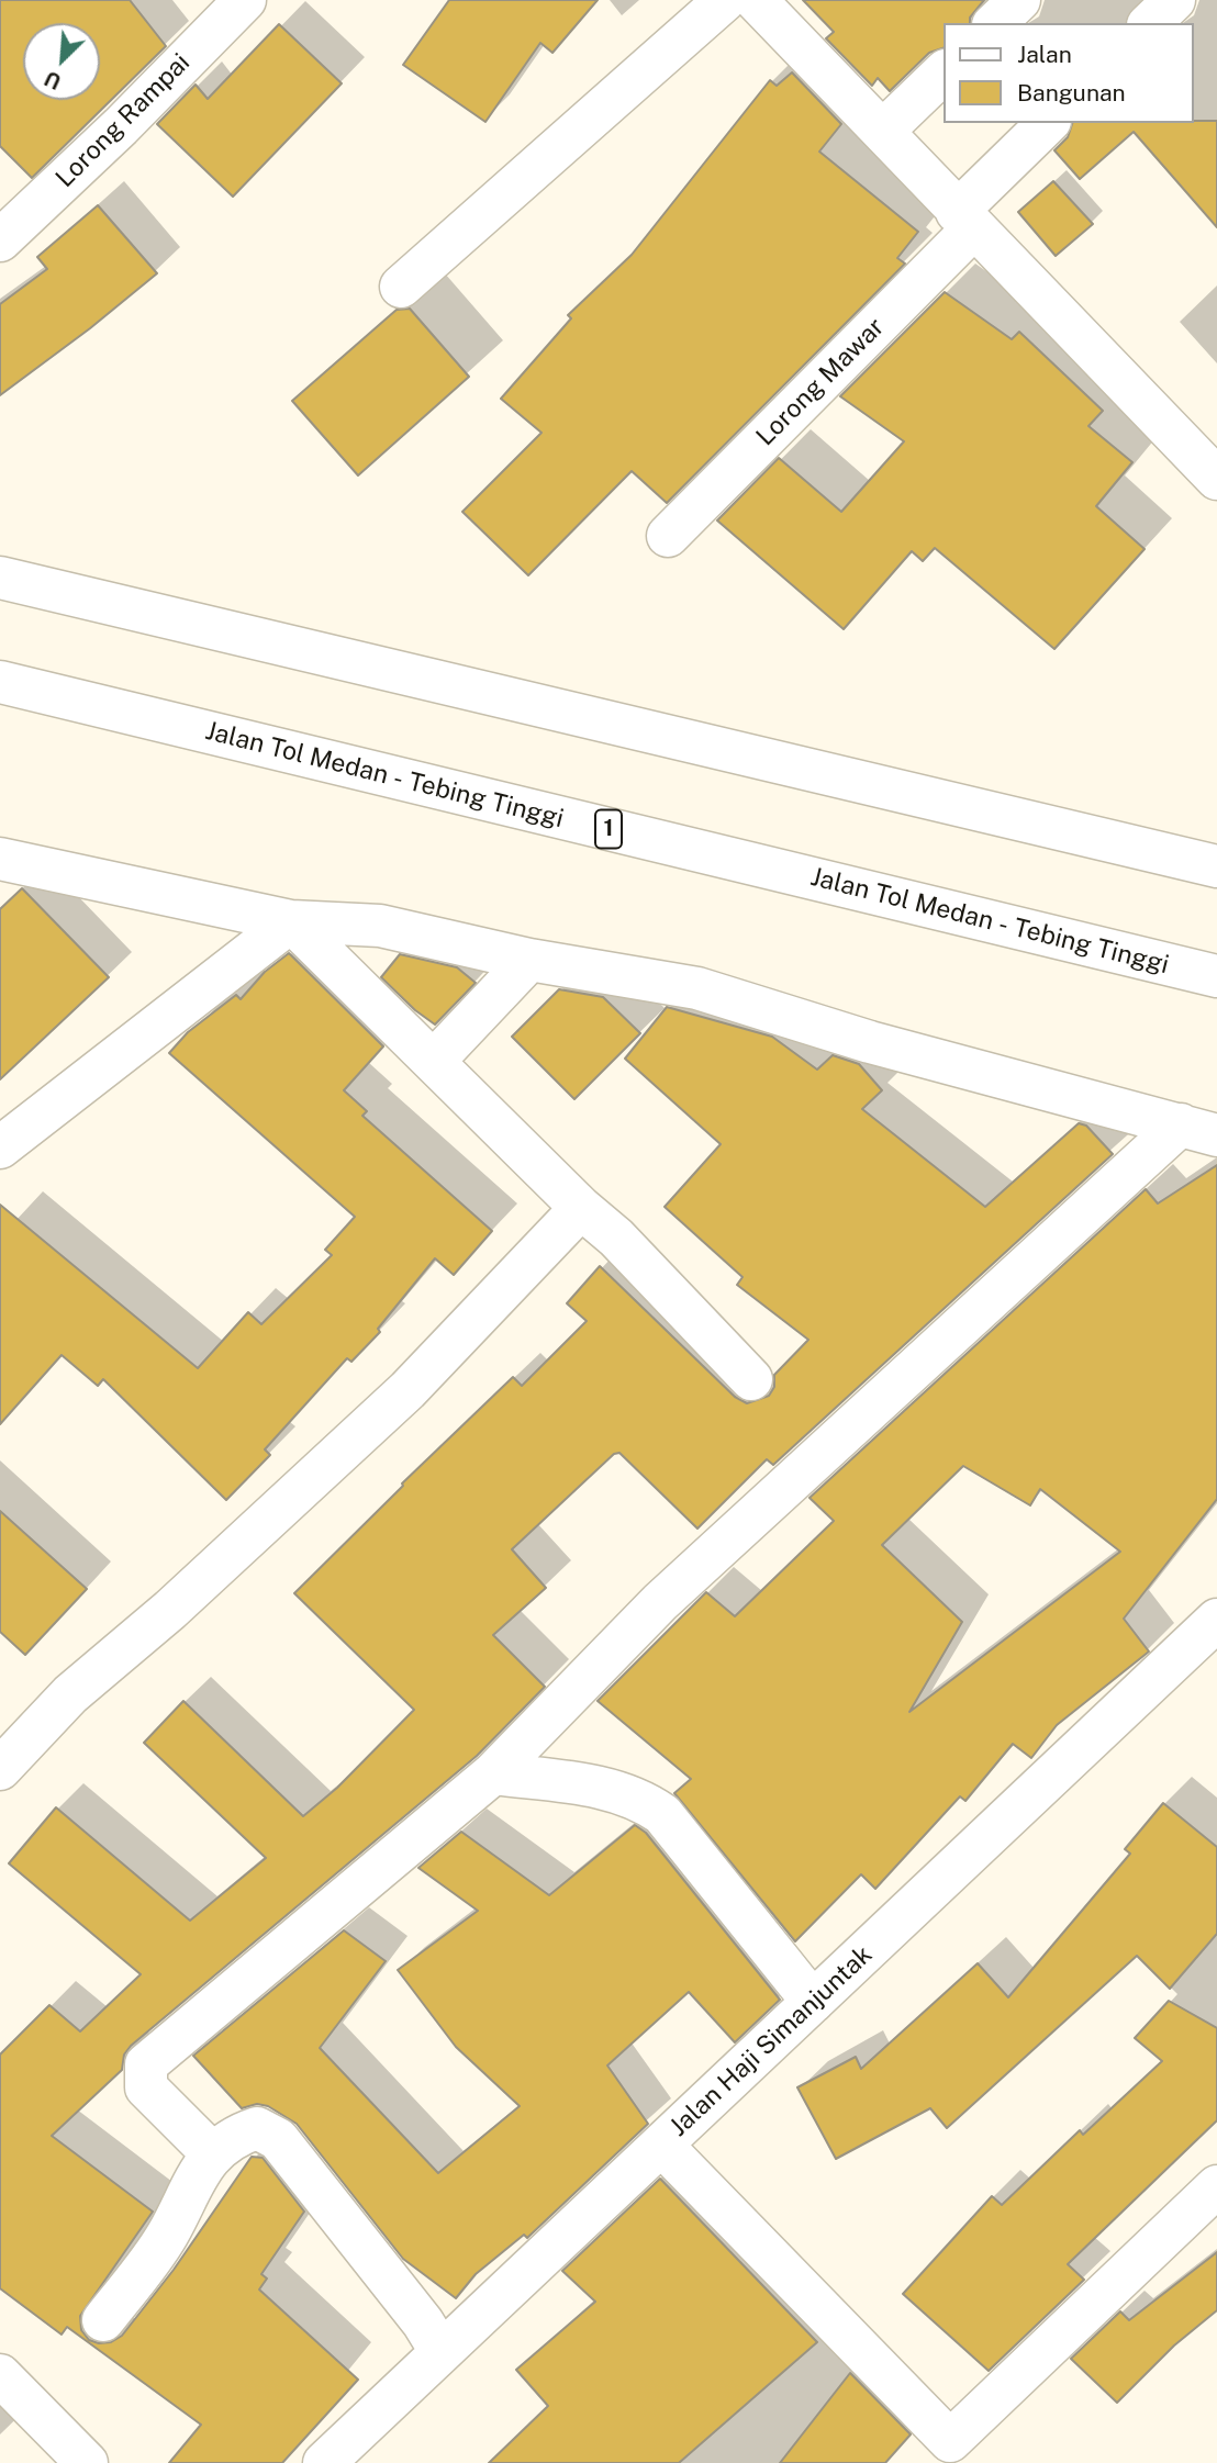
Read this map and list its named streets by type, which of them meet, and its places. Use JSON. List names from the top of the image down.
{
  "streets": {
    "main road": [
      "Lorong Rampai",
      "Lorong Mawar",
      "Jalan Tol Medan - Tebing Tinggi",
      "1",
      "Jalan Haji Simanjuntak"
    ]
  },
  "legend": ["Jalan", "Bangunan"],
  "north": "bottom left"
}
